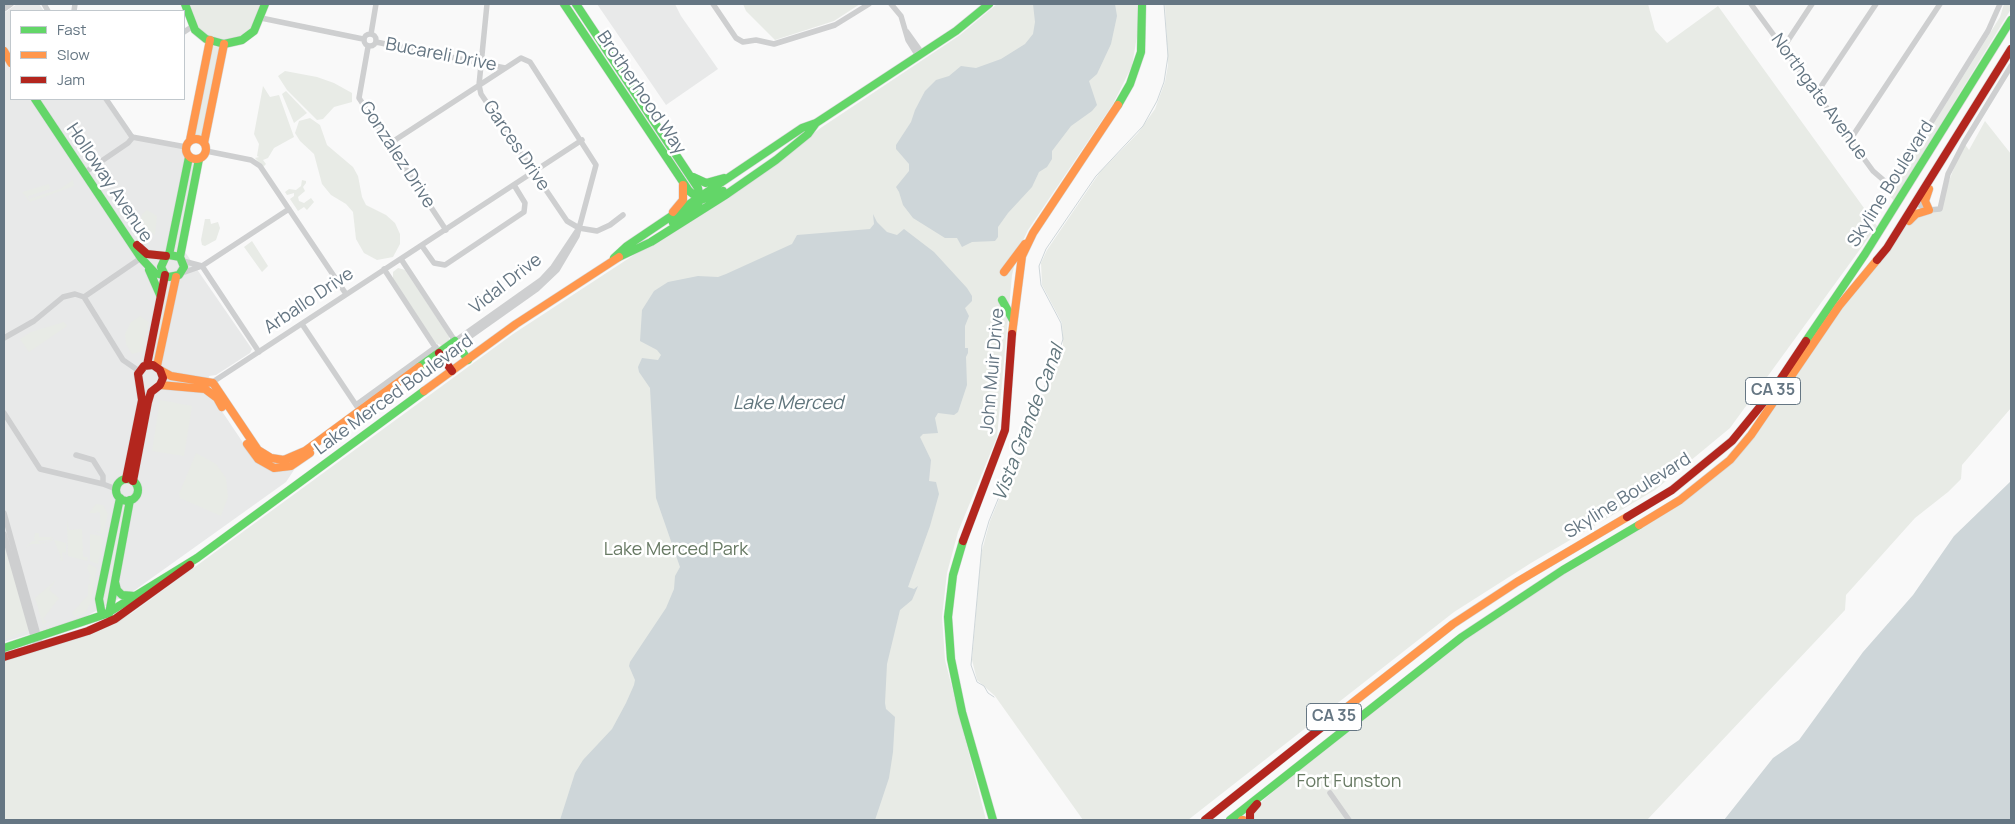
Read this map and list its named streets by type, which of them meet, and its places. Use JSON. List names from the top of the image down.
{
  "streets": {
    "main road": [
      "Brotherhood Way",
      "Holloway Avenue",
      "Skyline Boulevard",
      "Vidal Drive",
      "John Muir Drive",
      "CA 35",
      "Lake Merced Boulevard"
    ],
    "street": [
      "Bucareli Drive",
      "Northgate Avenue",
      "Garces Drive",
      "Gonzalez Drive",
      "Arballo Drive"
    ]
  },
  "crossings": [
    ["Bucareli Drive", "Garces Drive"],
    ["Bucareli Drive", "Gonzalez Drive"],
    ["Bucareli Drive", "Vidal Drive"],
    ["Brotherhood Way", "Lake Merced Boulevard"],
    ["Garces Drive", "Vidal Drive"],
    ["Garces Drive", "Arballo Drive"],
    ["Gonzalez Drive", "Arballo Drive"],
    ["Vidal Drive", "Arballo Drive"]
  ],
  "water": ["Lake Merced", "Vista Grande Canal"],
  "parks": ["Lake Merced Park", "Fort Funston"],
  "legend": ["Fast", "Slow", "Jam"]
}
